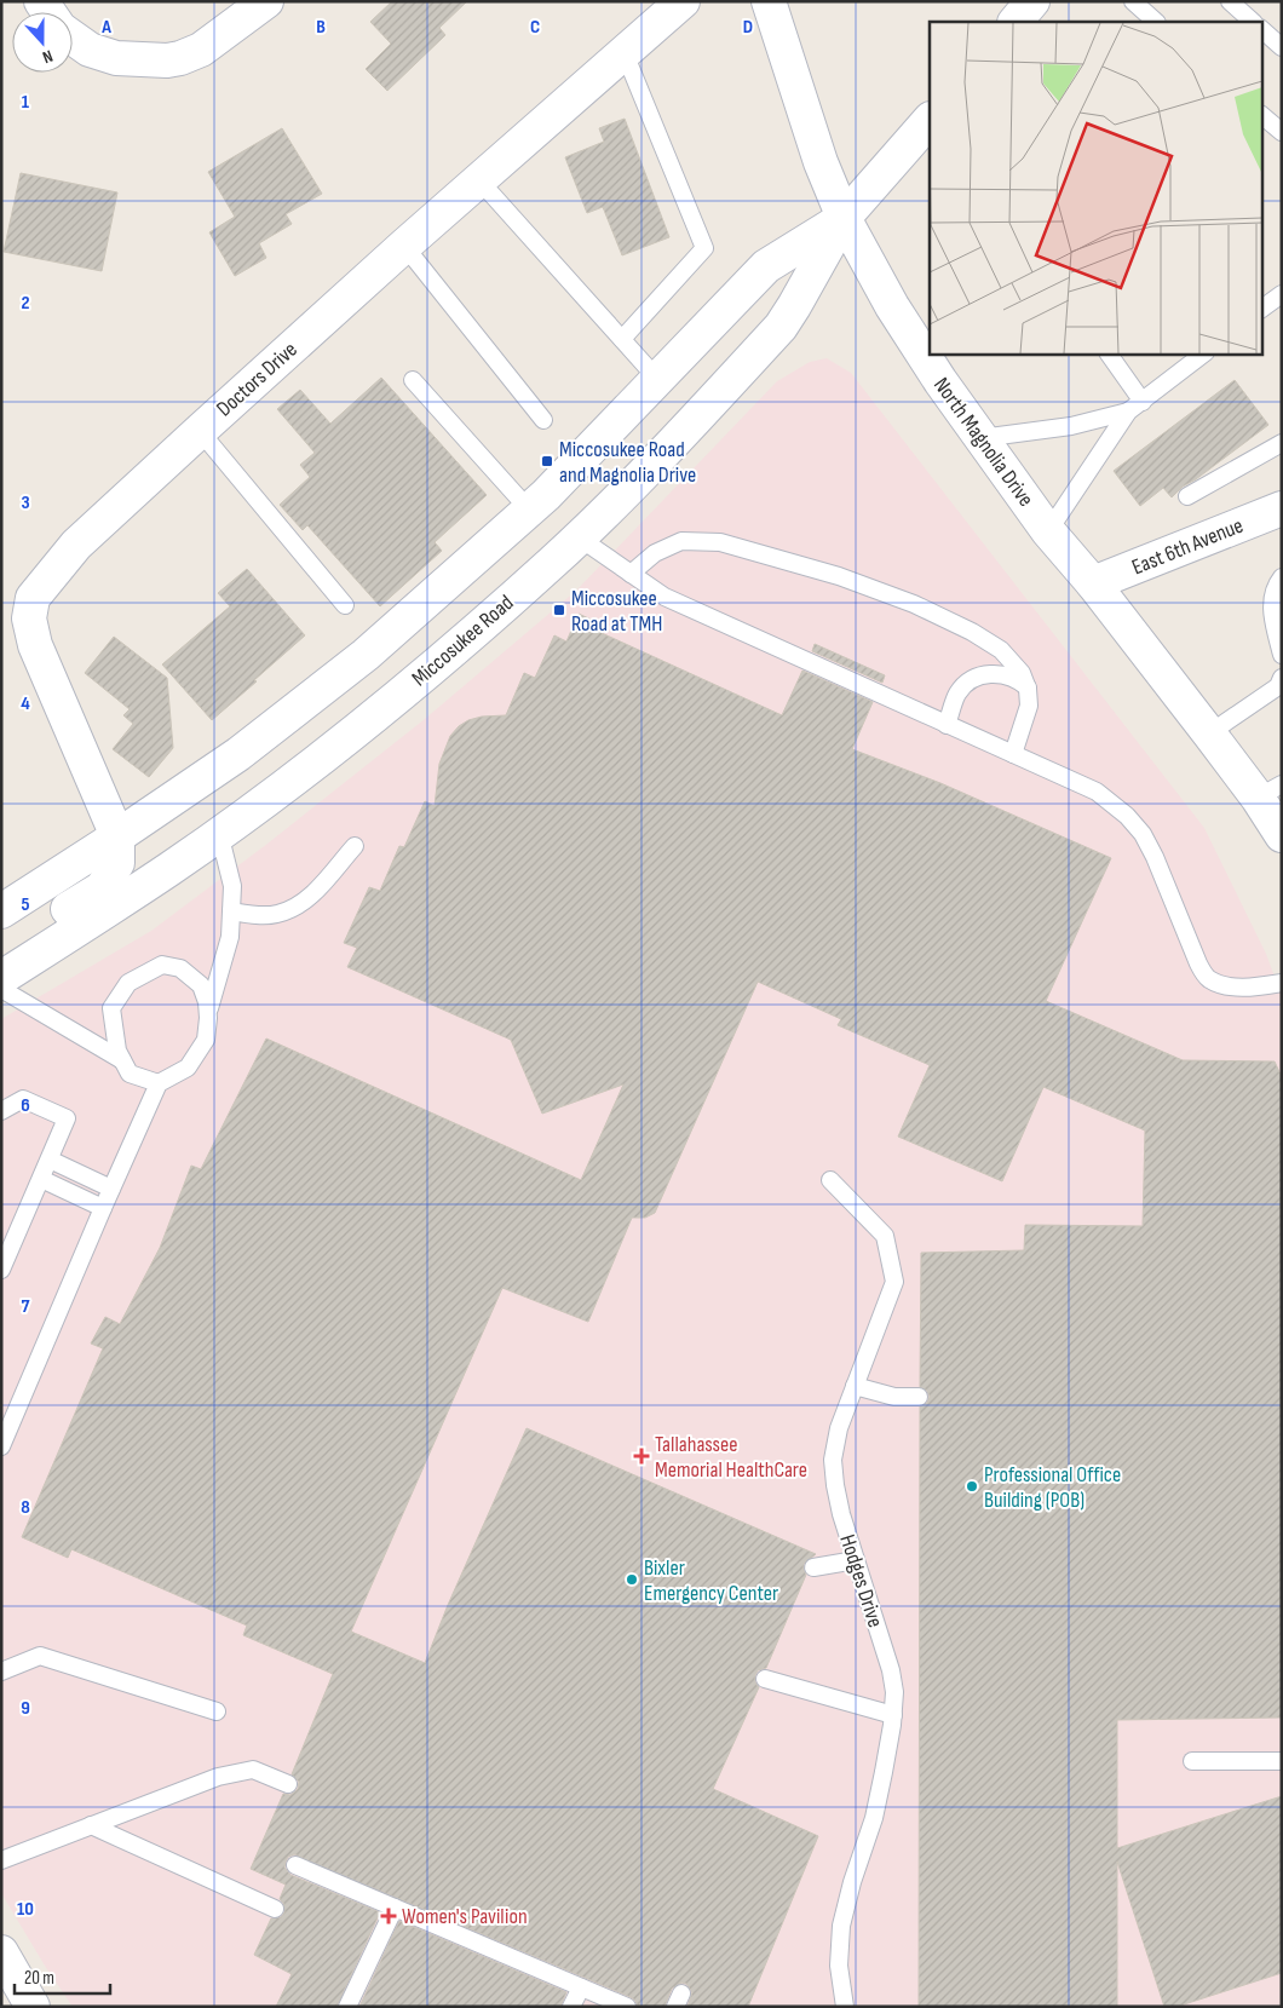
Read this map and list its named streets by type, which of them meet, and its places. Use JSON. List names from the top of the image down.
{
  "streets": {
    "street": [
      "Doctors Drive",
      "North Magnolia Drive",
      "East 6th Avenue",
      "Miccosukee Road"
    ],
    "lane": ["Hodges Drive"]
  },
  "crossings": [
    ["Doctors Drive", "Miccosukee Road"],
    ["North Magnolia Drive", "East 6th Avenue"],
    ["North Magnolia Drive", "Miccosukee Road"]
  ],
  "places": {
    "transit": ["Miccosukee Road and Magnolia Drive", "Miccosukee Road at TMH"],
    "health": ["Tallahassee Memorial HealthCare", "Women's Pavilion"],
    "other": ["Professional Office Building (POB)", "Bixler Emergency Center"]
  },
  "scale_bar": "20 m",
  "north": "bottom",
  "grid": {
    "columns": [
      "A",
      "B",
      "C",
      "D"
    ],
    "rows": [
      "1",
      "2",
      "3",
      "4",
      "5",
      "6",
      "7",
      "8",
      "9",
      "10"
    ]
  }
}
